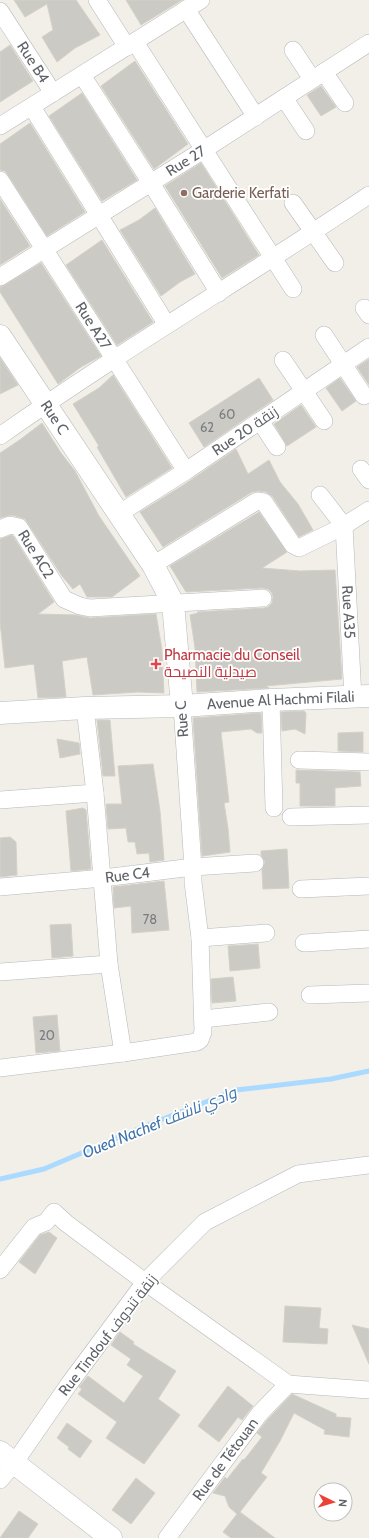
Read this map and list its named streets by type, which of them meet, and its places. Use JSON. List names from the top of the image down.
{
  "streets": {
    "street": [
      "Rue B4",
      "Rue 27",
      "Rue A27",
      "Rue C",
      "Rue 20 زنقة",
      "Rue AC2",
      "Rue A35",
      "Avenue Al Hachmi Filali",
      "Rue C4",
      "Rue Tindouf زنقة تندوف",
      "Rue de Tétouan"
    ]
  },
  "crossings": [
    ["Rue 27", "Rue A27"],
    ["Rue A27", "Rue 20 زنقة"],
    ["Rue C", "Rue 20 زنقة"],
    ["Rue C", "Rue AC2"],
    ["Rue C", "Avenue Al Hachmi Filali"],
    ["Rue C", "Rue C4"],
    ["Rue A35", "Avenue Al Hachmi Filali"]
  ],
  "water": ["Oued Nachef وادي ناشف"],
  "places": {
    "other": ["Garderie Kerfati"],
    "health": ["Pharmacie du Conseil صيدلية النصيحة"]
  },
  "house_numbers": [
    "60",
    "62",
    "78",
    "20"
  ],
  "north": "right"
}
